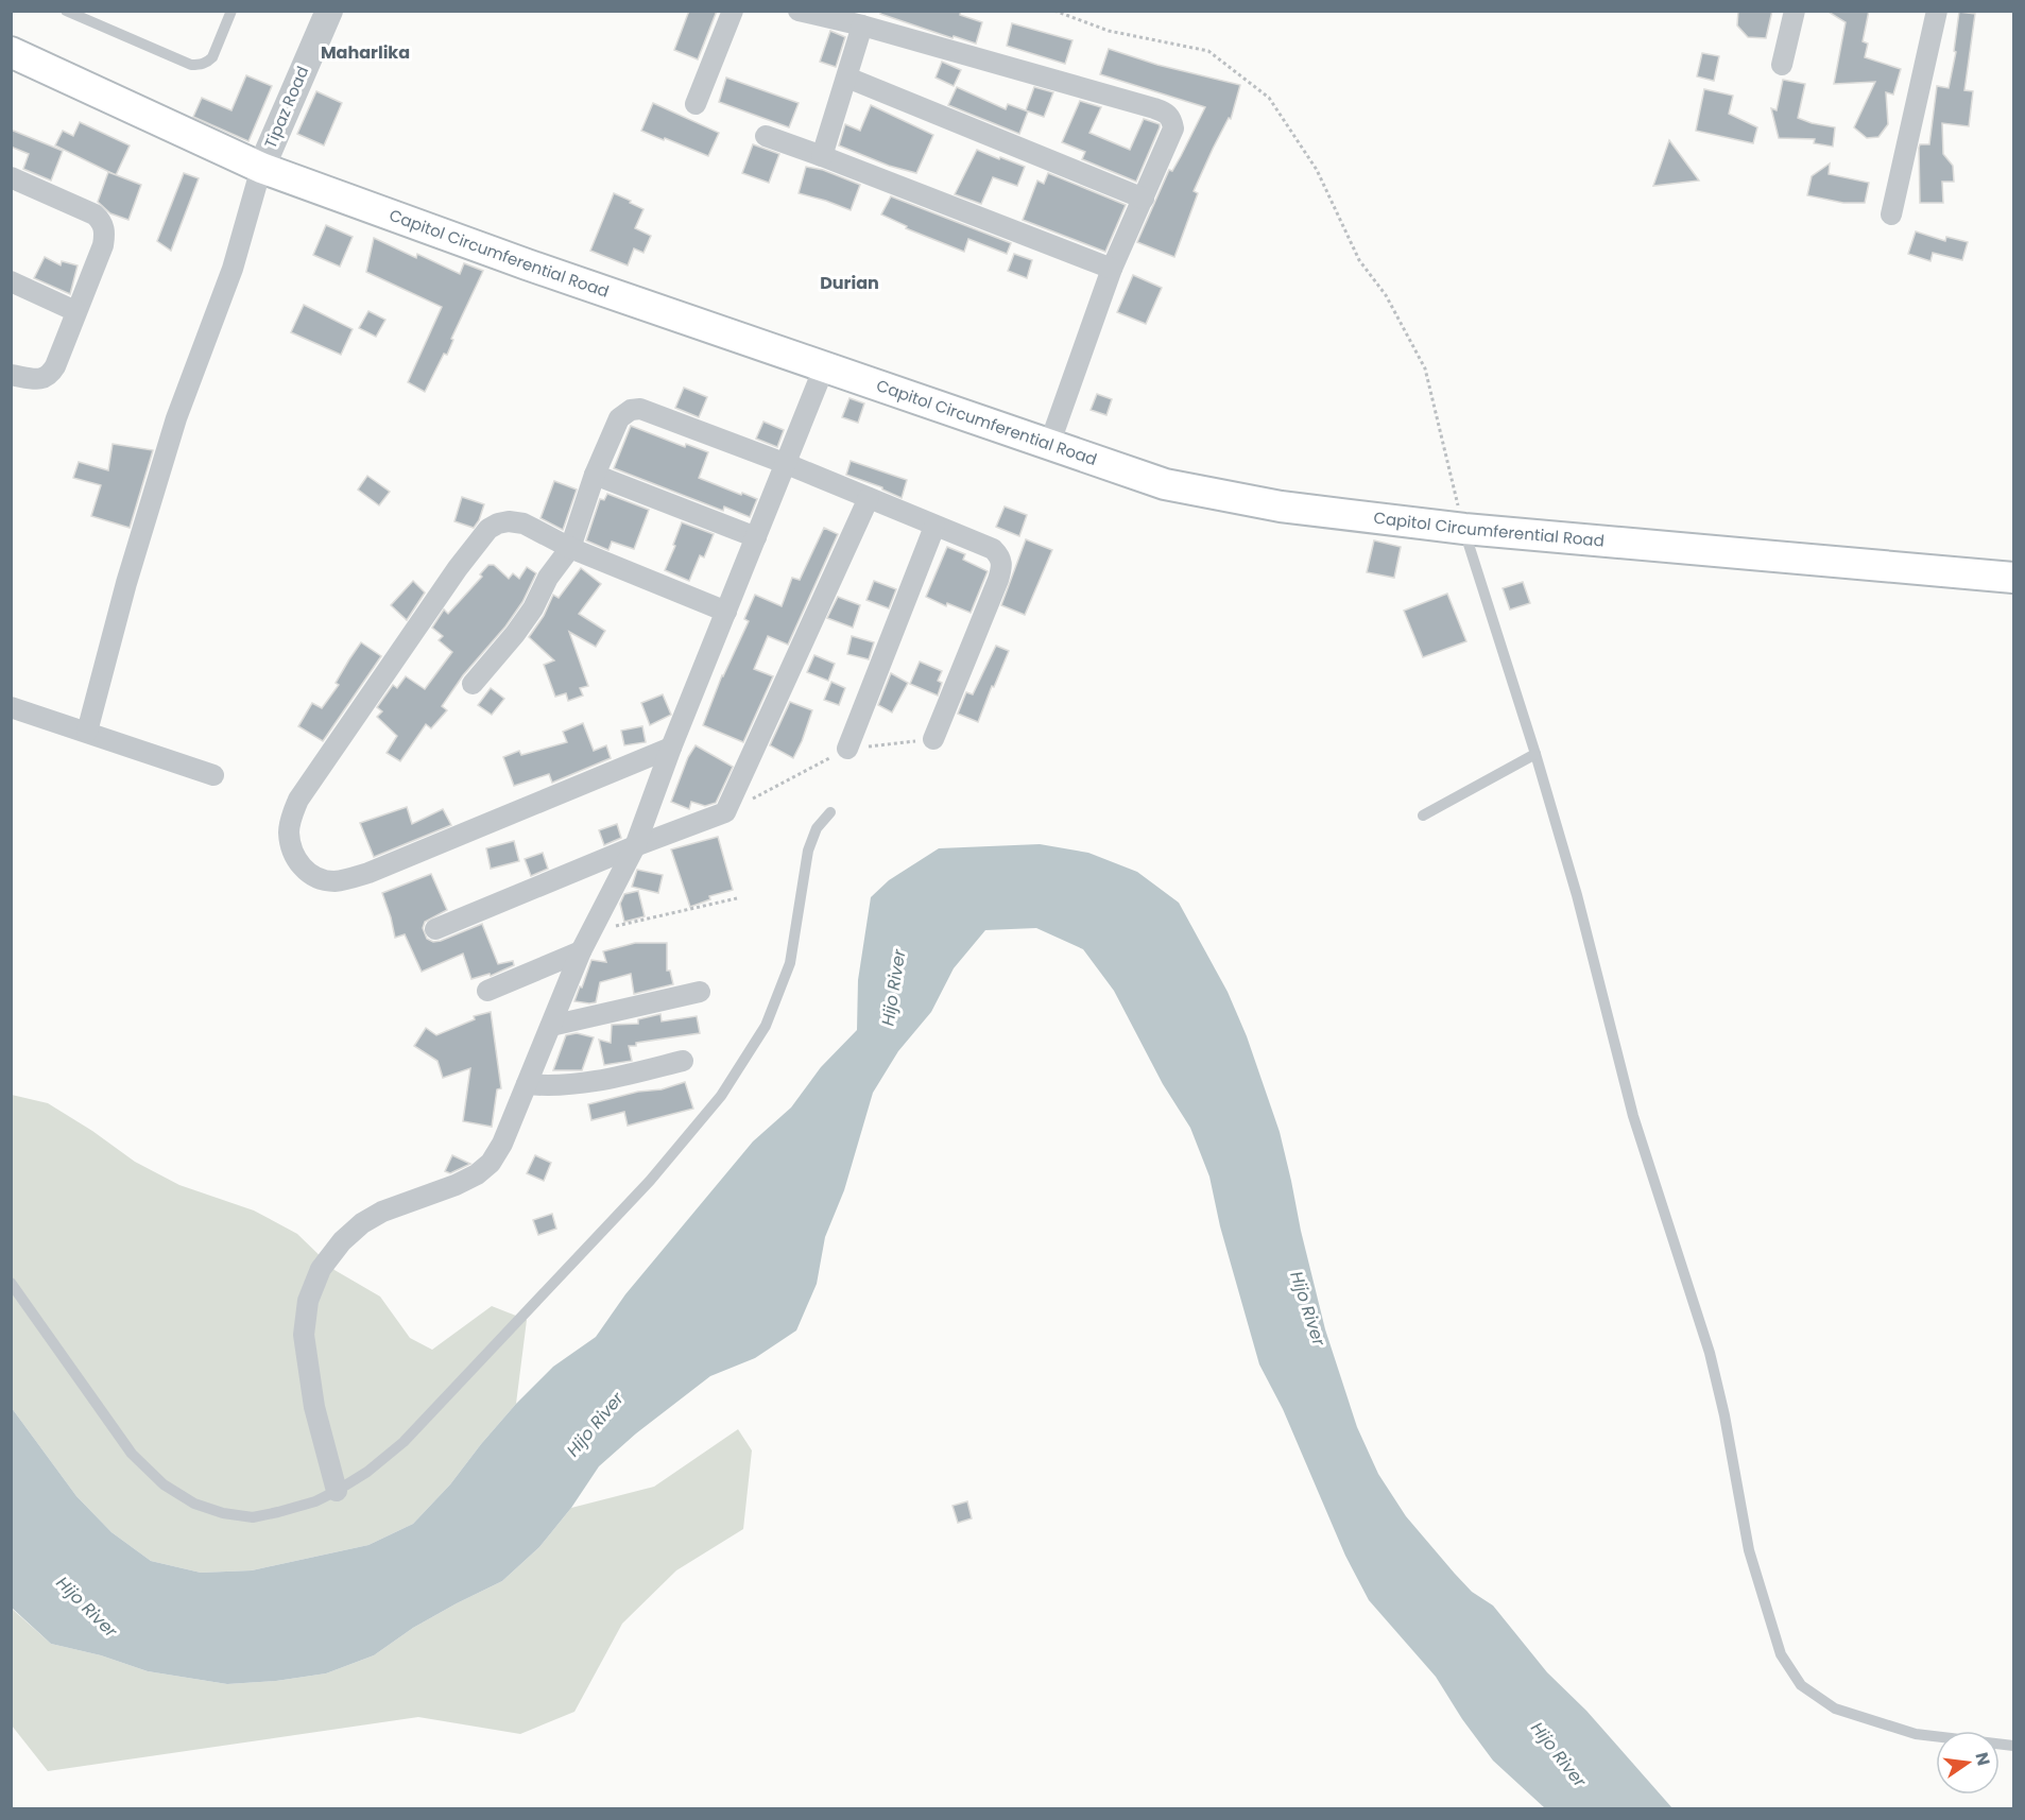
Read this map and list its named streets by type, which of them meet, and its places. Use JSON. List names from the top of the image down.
{
  "streets": {
    "main road": ["Capitol Circumferential Road"],
    "street": ["Tipaz Road"]
  },
  "crossings": [
    ["Tipaz Road", "Capitol Circumferential Road"]
  ],
  "districts": ["Maharlika", "Durian"],
  "water": ["Hijo River"],
  "north": "right"
}
